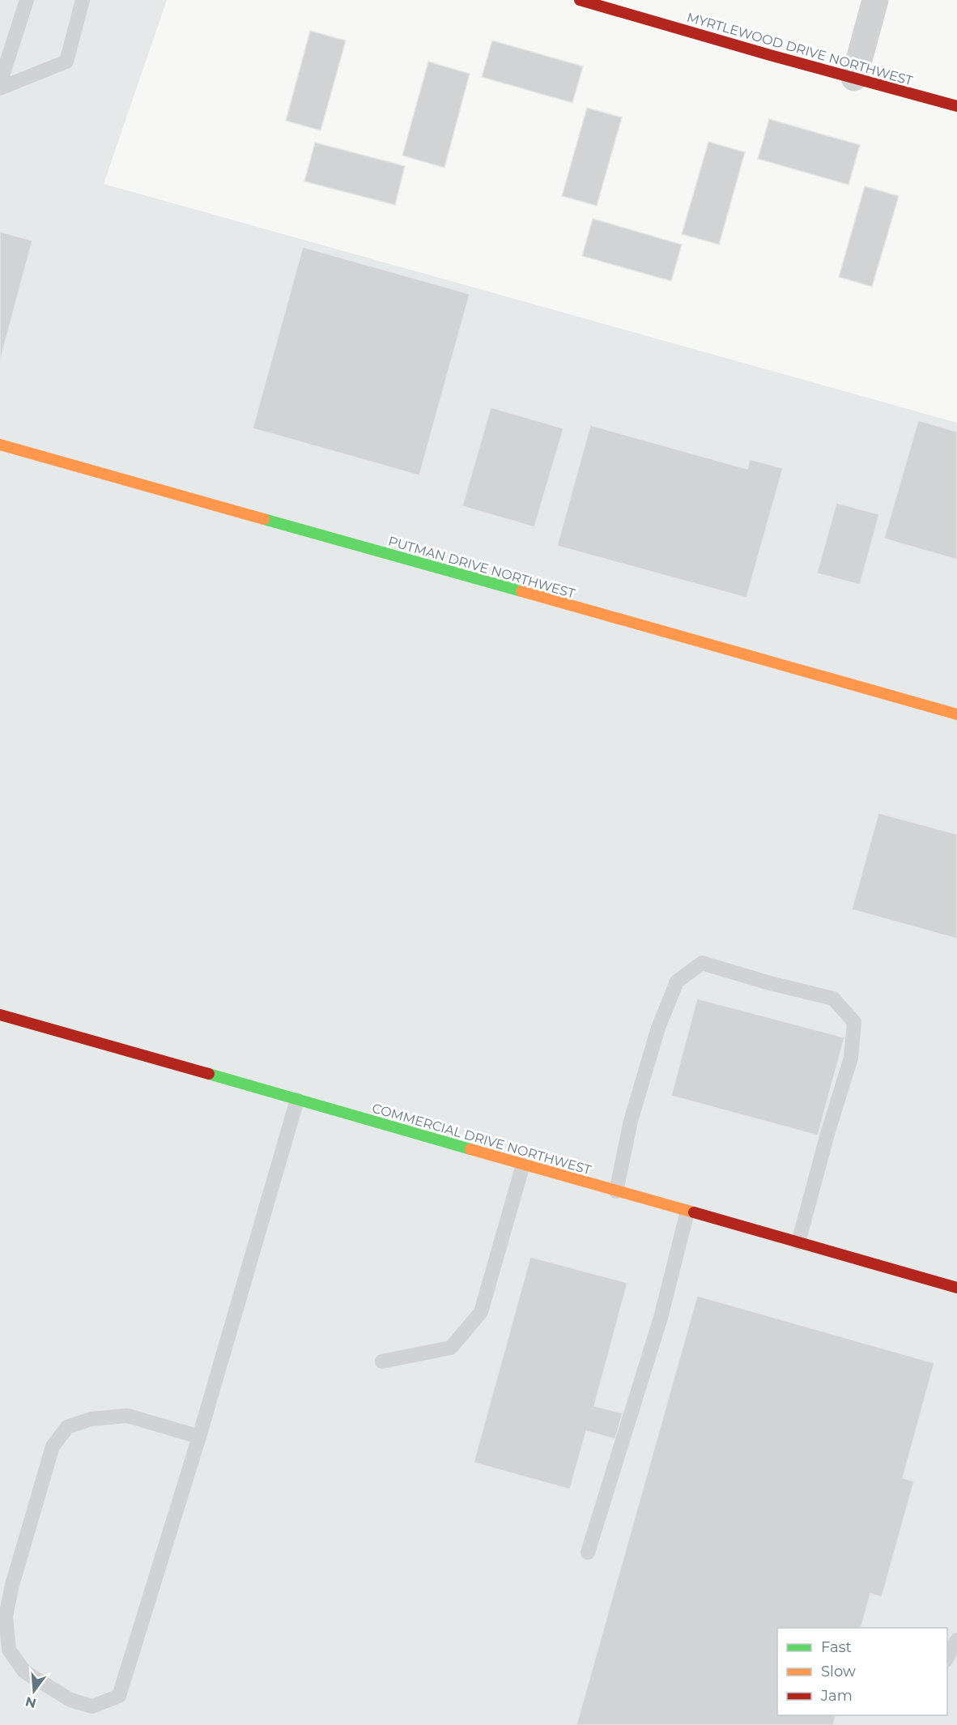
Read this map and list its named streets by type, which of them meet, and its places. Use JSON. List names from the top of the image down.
{
  "streets": {
    "street": ["MYRTLEWOOD DRIVE NORTHWEST", "PUTMAN DRIVE NORTHWEST", "COMMERCIAL DRIVE NORTHWEST"]
  },
  "legend": ["Fast", "Slow", "Jam"],
  "north": "bottom"
}
